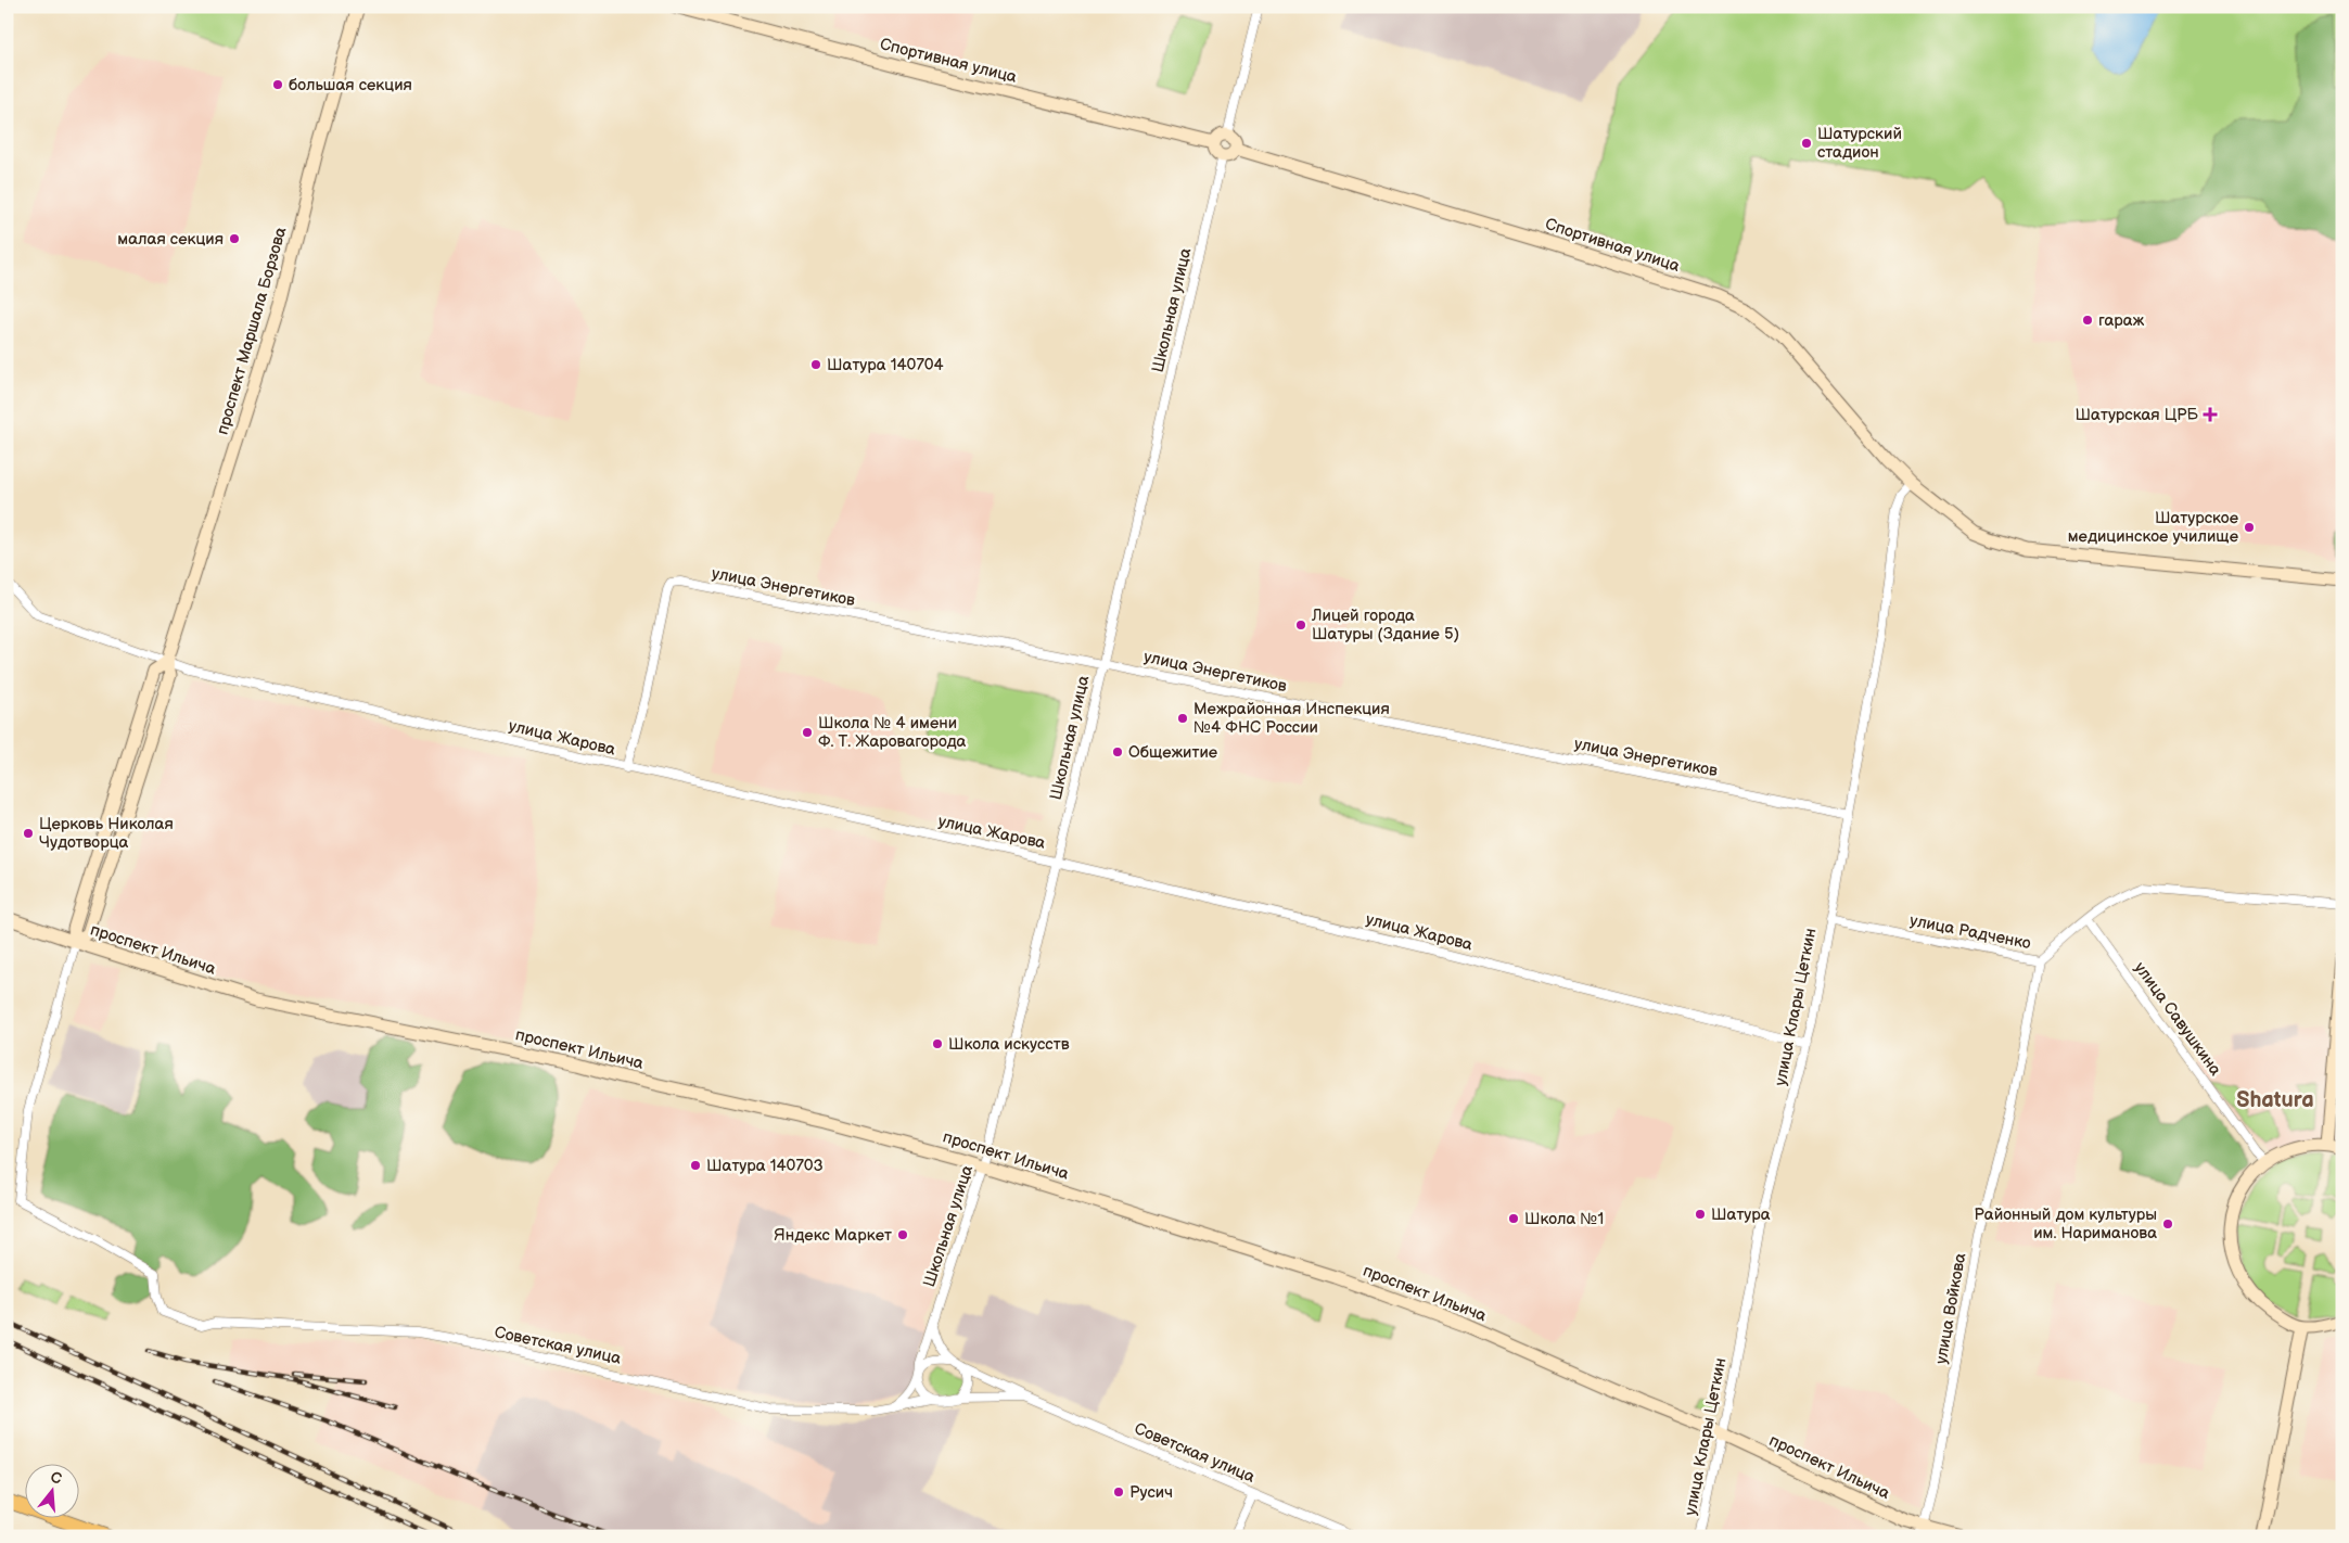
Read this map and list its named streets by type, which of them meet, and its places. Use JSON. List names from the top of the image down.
{
  "streets": {
    "street": [
      "Спортивная улица",
      "Школьная улица",
      "проспект Маршала Борзова",
      "улица Энергетиков",
      "улица Жарова",
      "улица Радченко",
      "проспект Ильича",
      "улица Клары Цеткин",
      "улица Савушкина",
      "улица Войкова",
      "Советская улица"
    ]
  },
  "crossings": [
    ["Спортивная улица", "Школьная улица"],
    ["Спортивная улица", "улица Клары Цеткин"],
    ["Школьная улица", "улица Энергетиков"],
    ["Школьная улица", "улица Жарова"],
    ["Школьная улица", "проспект Ильича"],
    ["Школьная улица", "Советская улица"],
    ["проспект Маршала Борзова", "улица Жарова"],
    ["проспект Маршала Борзова", "проспект Ильича"],
    ["проспект Маршала Борзова", "Советская улица"],
    ["улица Энергетиков", "улица Жарова"],
    ["улица Энергетиков", "улица Клары Цеткин"],
    ["улица Жарова", "улица Клары Цеткин"],
    ["улица Радченко", "улица Клары Цеткин"],
    ["улица Радченко", "улица Савушкина"],
    ["улица Радченко", "улица Войкова"],
    ["проспект Ильича", "улица Клары Цеткин"],
    ["проспект Ильича", "улица Войкова"],
    ["проспект Ильича", "Советская улица"]
  ],
  "districts": ["Shatura"],
  "places": {
    "other": [
      "большая секция",
      "Шатурский стадион",
      "малая секция",
      "гараж",
      "Шатура 140704",
      "Шатурское медицинское училище",
      "Лицей города Шатуры (Здание 5)",
      "Межрайонная Инспекция №4 ФНС России",
      "Школа № 4 имени Ф. Т. Жаровагорода",
      "Общежитие",
      "Церковь Николая Чудотворца",
      "Школа искусств",
      "Шатура 140703",
      "Шатура",
      "Школа №1",
      "Районный дом культуры им. Нариманова",
      "Яндекс Маркет",
      "Русич"
    ],
    "health": ["Шатурская ЦРБ"]
  },
  "north": "top"
}
